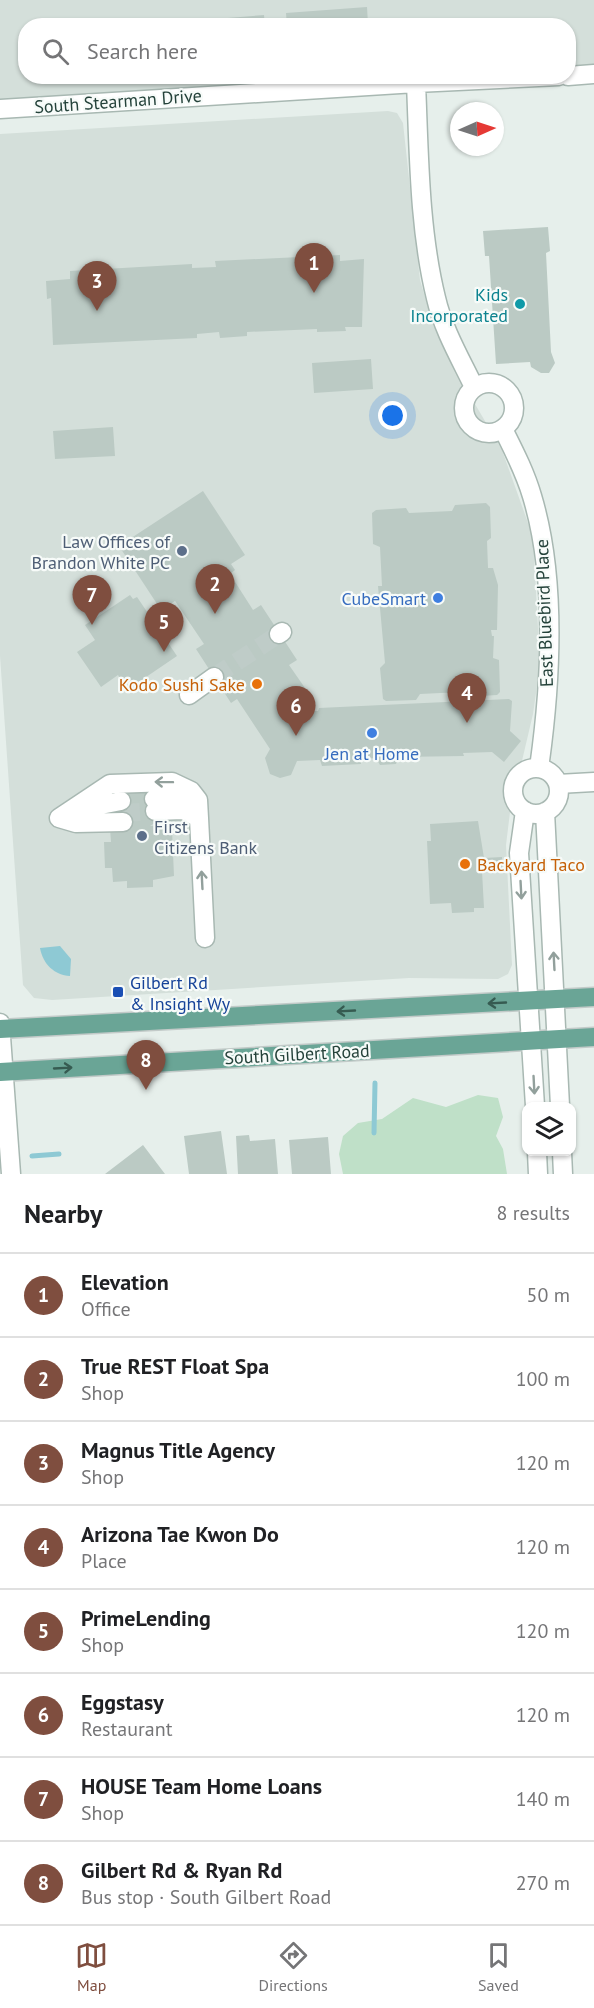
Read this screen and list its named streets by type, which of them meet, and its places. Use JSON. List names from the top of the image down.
{
  "streets": {
    "main road": ["South Gilbert Road"],
    "street": ["South Stearman Drive", "East Bluebird Place"]
  },
  "places": {
    "other": [
      "Kids Incorporated",
      "Law Offices of Brandon White PC",
      "CubeSmart",
      "Kodo Sushi Sake",
      "Jen at Home",
      "First Citizens Bank",
      "Backyard Taco"
    ],
    "transit": ["Gilbert Rd & Insight Wy"]
  },
  "north": "right",
  "page": {
    "search": "Search here",
    "pins": [
      "1",
      "3",
      "2",
      "7",
      "5",
      "4",
      "6",
      "8"
    ],
    "heading": ["Nearby", "8 results"],
    "list": [
      {
        "mark": "1",
        "name": "Elevation",
        "note": "Office",
        "value": "50 m"
      },
      {
        "mark": "2",
        "name": "True REST Float Spa",
        "note": "Shop",
        "value": "100 m"
      },
      {
        "mark": "3",
        "name": "Magnus Title Agency",
        "note": "Shop",
        "value": "120 m"
      },
      {
        "mark": "4",
        "name": "Arizona Tae Kwon Do",
        "note": "Place",
        "value": "120 m"
      },
      {
        "mark": "5",
        "name": "PrimeLending",
        "note": "Shop",
        "value": "120 m"
      },
      {
        "mark": "6",
        "name": "Eggstasy",
        "note": "Restaurant",
        "value": "120 m"
      },
      {
        "mark": "7",
        "name": "HOUSE Team Home Loans",
        "note": "Shop",
        "value": "140 m"
      },
      {
        "mark": "8",
        "name": "Gilbert Rd & Ryan Rd",
        "note": "Bus stop · South Gilbert Road",
        "value": "270 m"
      }
    ],
    "nav": ["Map", "Directions", "Saved"]
  }
}
